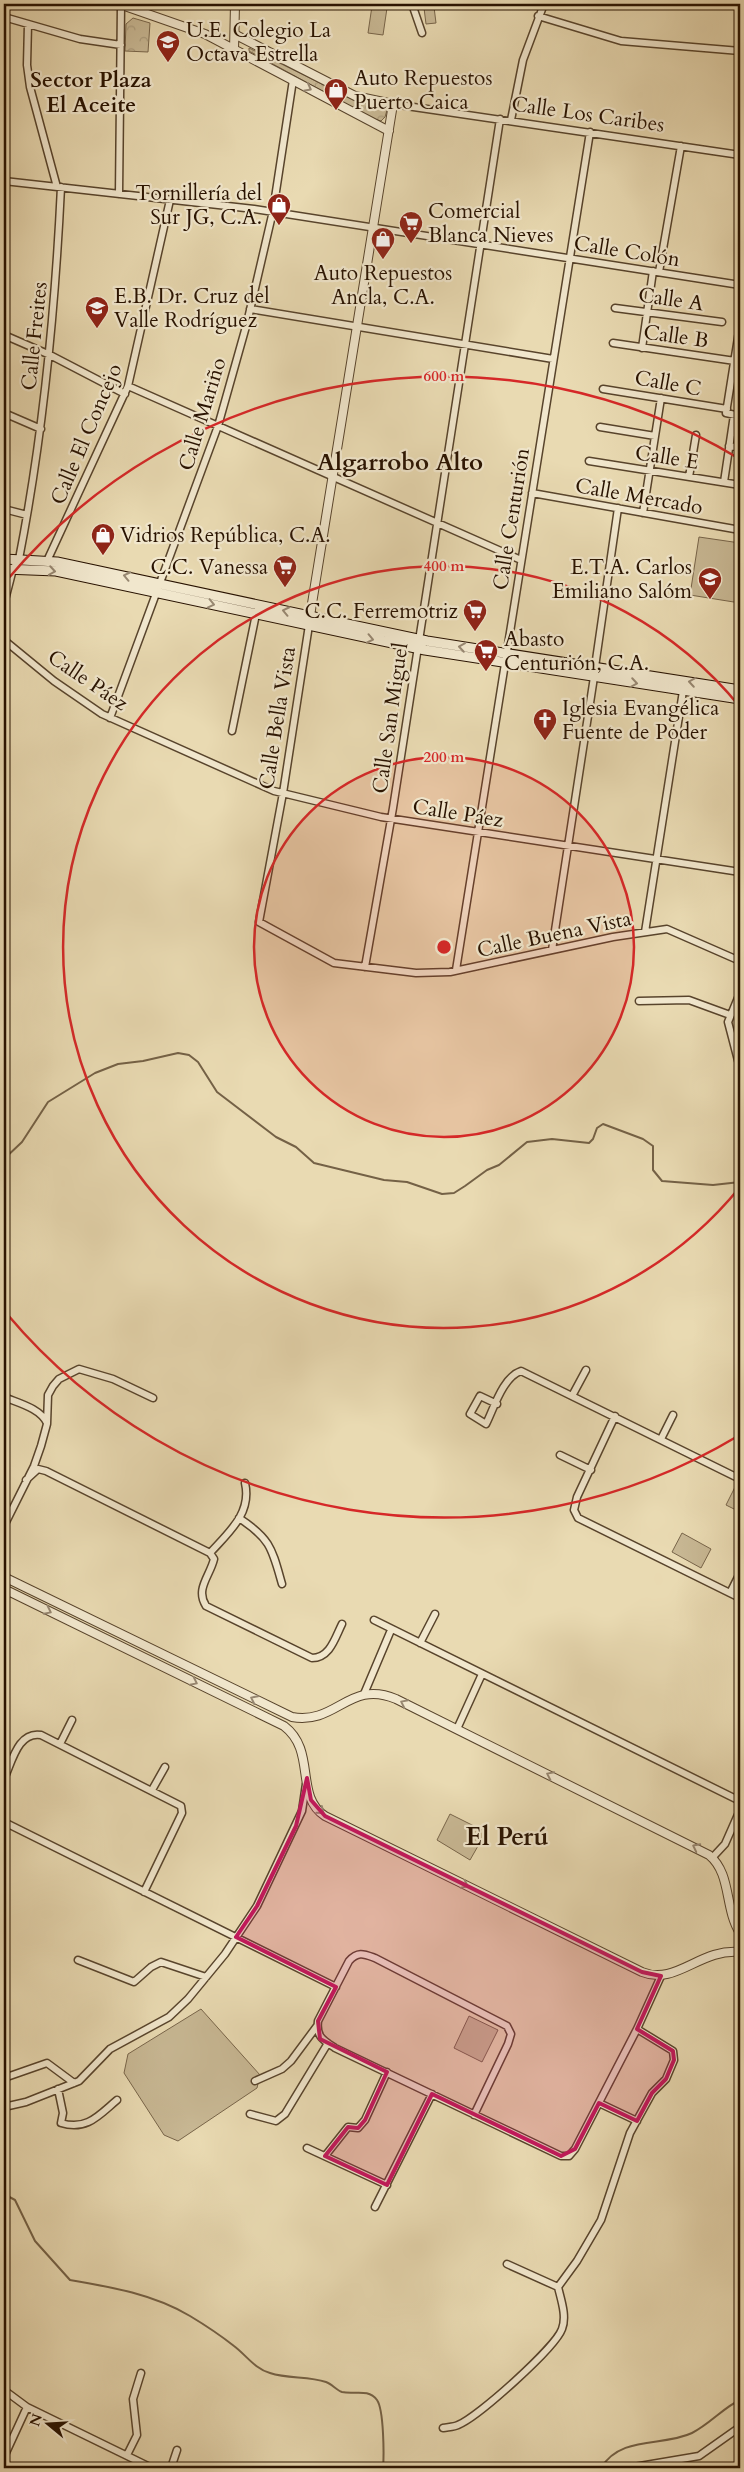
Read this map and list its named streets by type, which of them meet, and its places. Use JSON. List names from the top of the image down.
{
  "streets": {
    "street": [
      "Calle Los Caribes",
      "Calle Colón",
      "Calle A",
      "Calle Freites",
      "Calle B",
      "Calle C",
      "Calle Mariño",
      "Calle El Concejo",
      "Calle E",
      "Calle Mercado",
      "Calle Centurión",
      "Calle Páez",
      "Calle Bella Vista",
      "Calle San Miguel",
      "Calle Buena Vista"
    ]
  },
  "crossings": [
    ["Calle Los Caribes", "Calle Centurión"],
    ["Calle Los Caribes", "Calle Bella Vista"],
    ["Calle Los Caribes", "Calle San Miguel"],
    ["Calle Colón", "Calle Freites"],
    ["Calle Colón", "Calle Mariño"],
    ["Calle Colón", "Calle El Concejo"],
    ["Calle Colón", "Calle Centurión"],
    ["Calle Colón", "Calle Bella Vista"],
    ["Calle Colón", "Calle San Miguel"],
    ["Calle Mariño", "Calle Páez"],
    ["Calle Mercado", "Calle Centurión"],
    ["Calle Centurión", "Calle Páez"],
    ["Calle Centurión", "Calle Buena Vista"],
    ["Calle Páez", "Calle Bella Vista"],
    ["Calle Páez", "Calle San Miguel"],
    ["Calle Bella Vista", "Calle Buena Vista"],
    ["Calle San Miguel", "Calle Buena Vista"]
  ],
  "districts": ["Sector Plaza El Aceite", "Algarrobo Alto", "El Perú"],
  "places": {
    "school or university": ["U.E. Colegio La Octava Estrella", "E.B. Dr. Cruz del Valle Rodríguez", "E.T.A. Carlos Emiliano Salóm"],
    "shop": [
      "Auto Repuestos Puerto Caica",
      "Tornillería del Sur JG, C.A.",
      "Auto Repuestos Ancla, C.A.",
      "Vidrios República, C.A."
    ],
    "supermarket": [
      "Comercial Blanca Nieves",
      "C.C. Vanessa",
      "C.C. Ferremotriz",
      "Abasto Centurión, C.A."
    ],
    "church": ["Iglesia Evangélica Fuente de Poder"]
  },
  "north": "left",
  "rings": ["600 m", "400 m", "200 m"]
}
